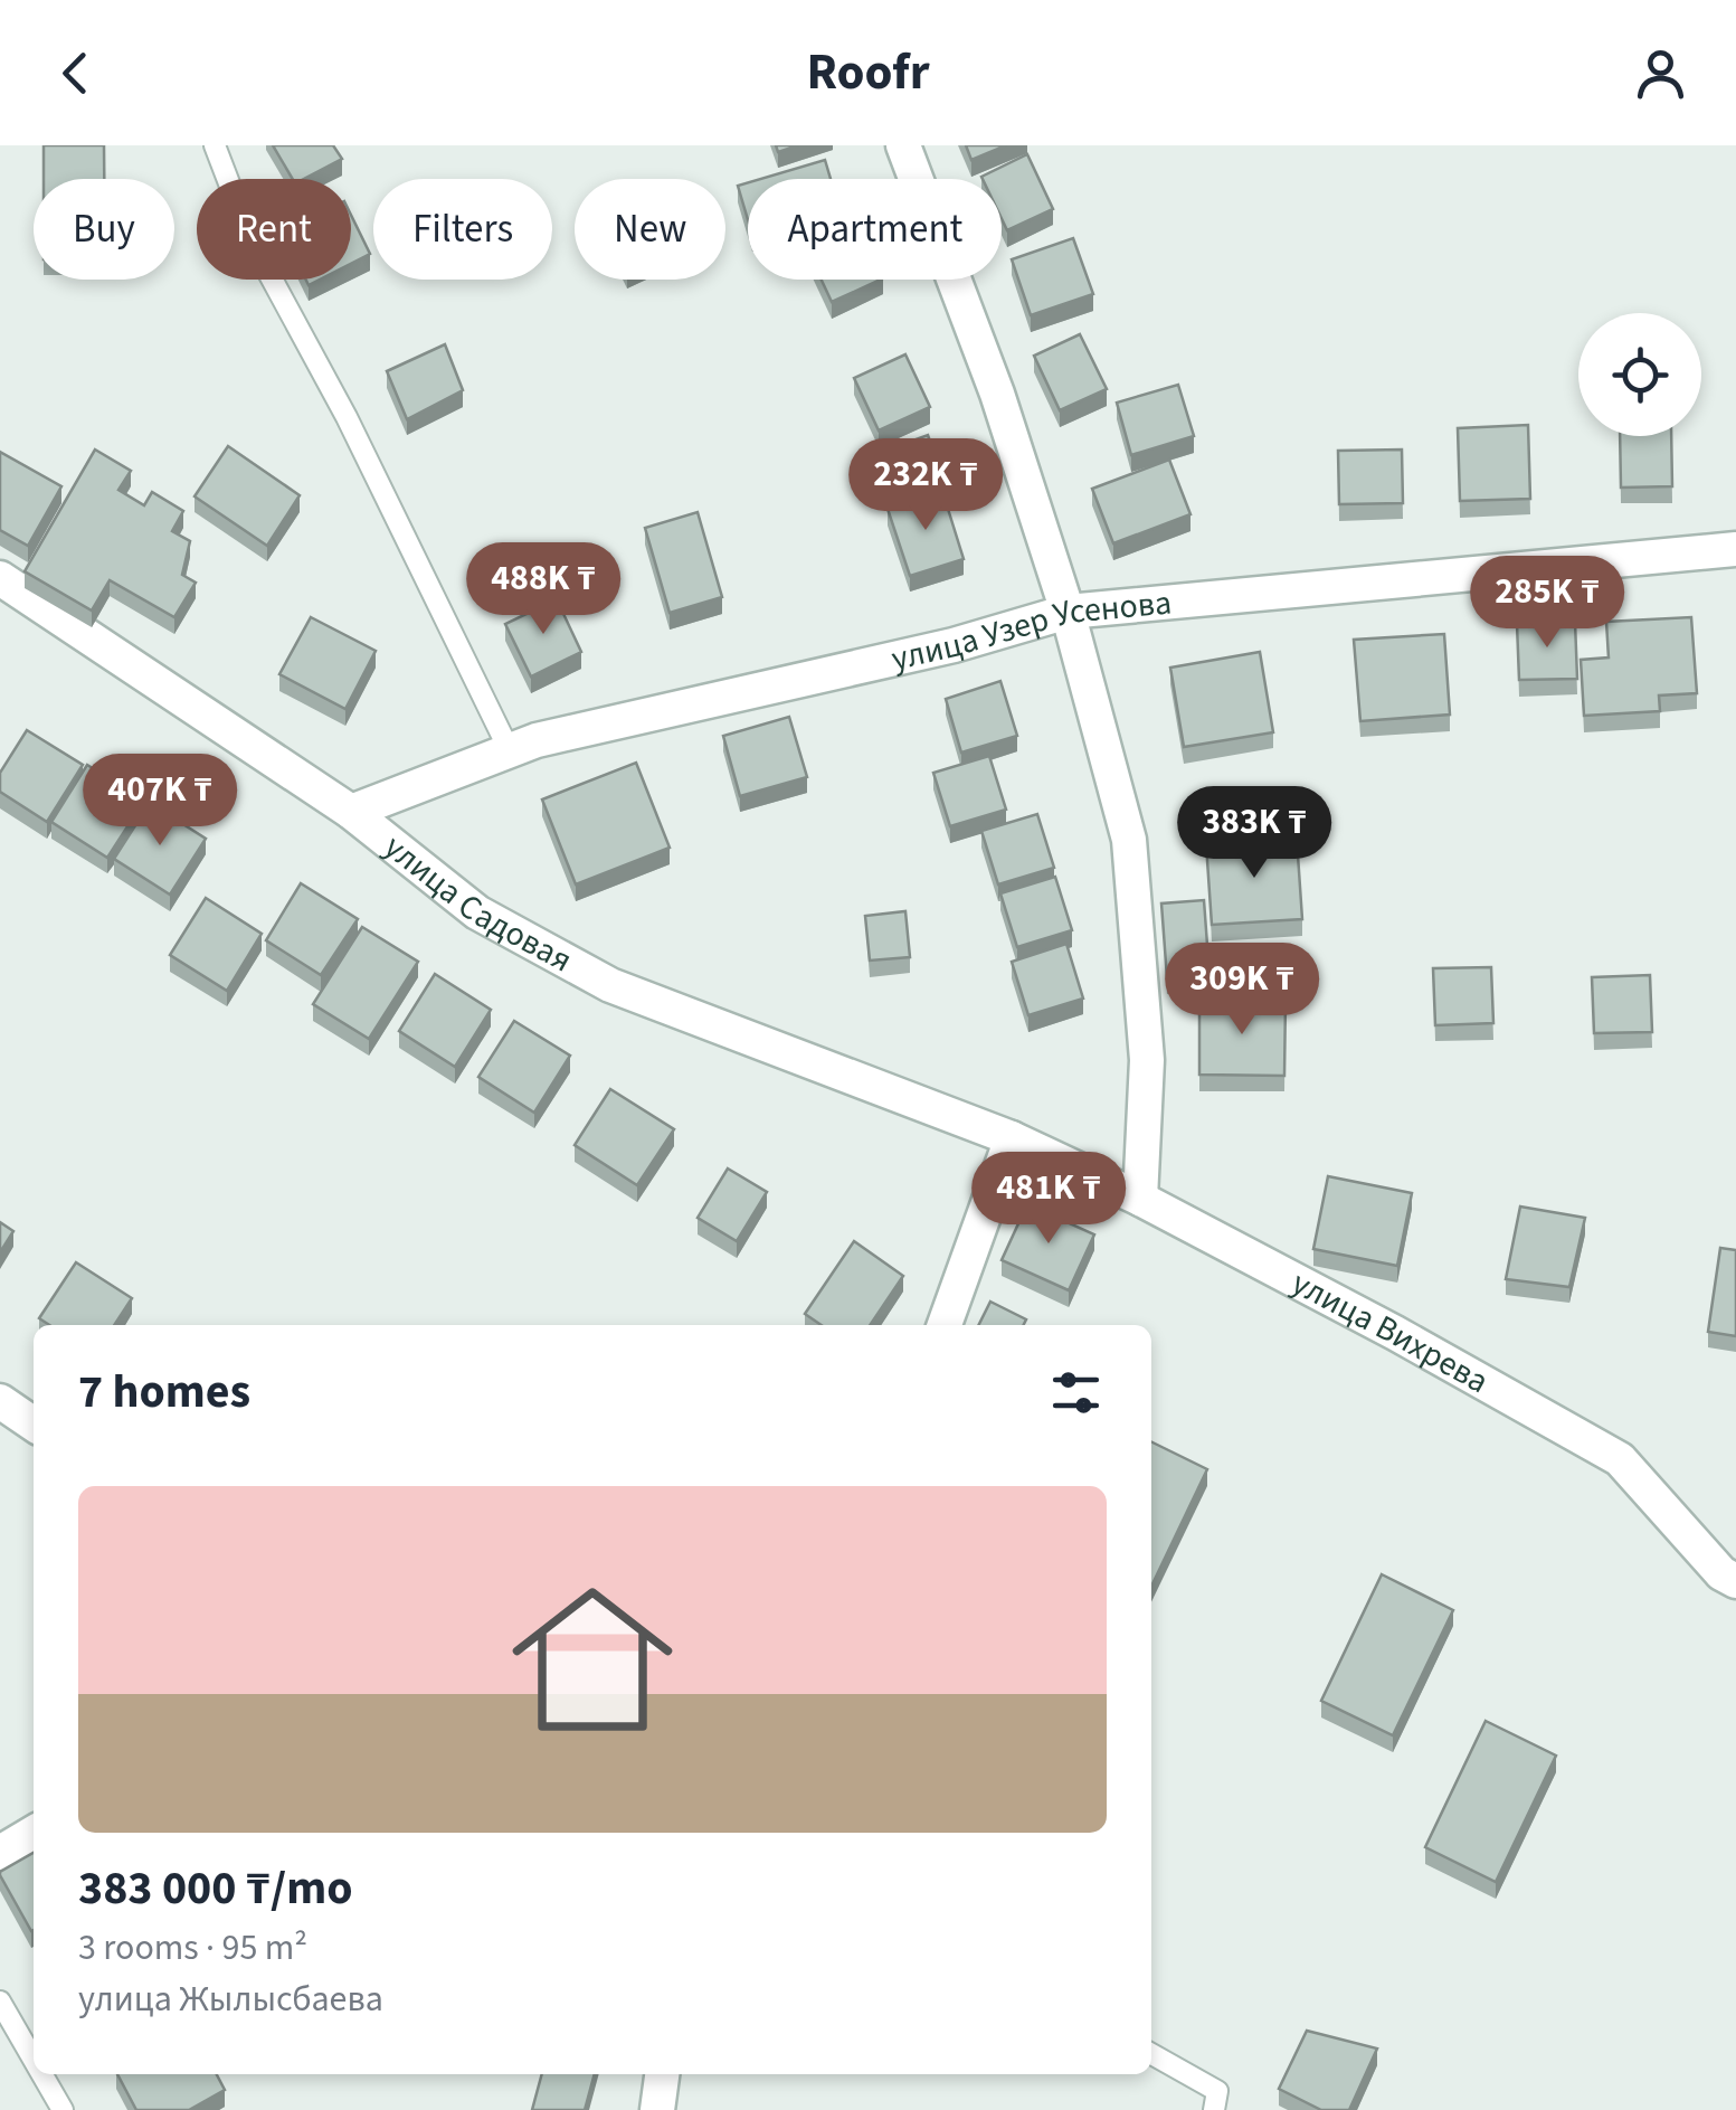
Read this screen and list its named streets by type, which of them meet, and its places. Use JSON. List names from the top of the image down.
{
  "streets": {
    "street": ["улица Узер Усенова", "улица Садовая", "улица Вихрева"]
  },
  "crossings": [
    ["улица Узер Усенова", "улица Садовая"],
    ["улица Садовая", "улица Вихрева"]
  ],
  "page": {
    "header": "Roofr",
    "chip": [
      "Buy",
      "Rent",
      "Filters",
      "New",
      "Apartment"
    ],
    "price": [
      "232K ₸",
      "488K ₸",
      "285K ₸",
      "407K ₸",
      "383K ₸",
      "309K ₸",
      "481K ₸"
    ],
    "heading": "7 homes",
    "list": [
      {
        "name": "383 000 ₸/mo",
        "note": "3 rooms · 95 m² · улица Жылысбаева"
      }
    ]
  }
}
